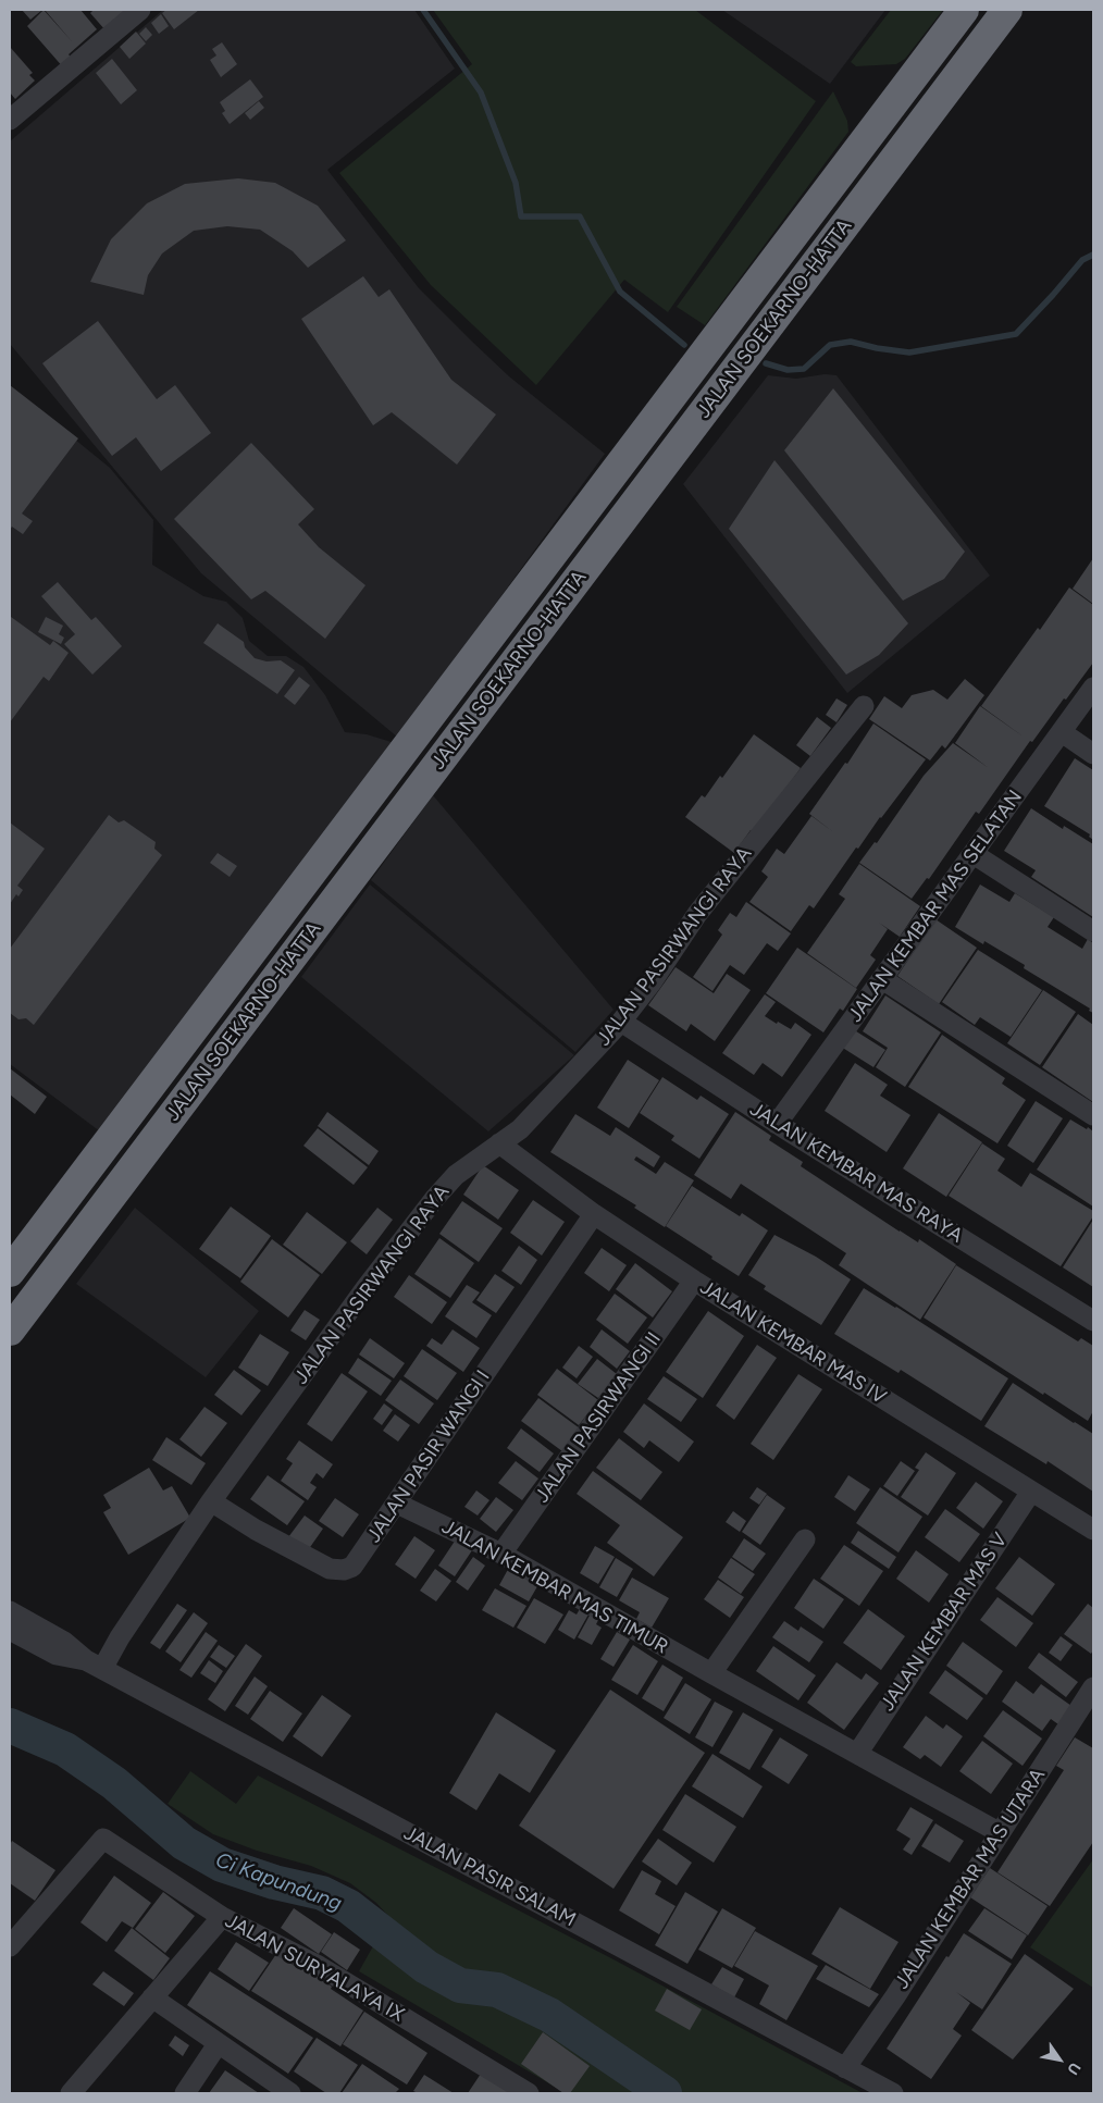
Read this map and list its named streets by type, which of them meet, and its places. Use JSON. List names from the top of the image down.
{
  "streets": {
    "highway": ["JALAN SOEKARNO-HATTA"],
    "street": [
      "JALAN KEMBAR MAS SELATAN",
      "JALAN PASIRWANGI RAYA",
      "JALAN KEMBAR MAS RAYA",
      "JALAN KEMBAR MAS IV",
      "JALAN PASIRWANGI II",
      "JALAN PASIR WANGI I",
      "JALAN KEMBAR MAS TIMUR",
      "JALAN KEMBAR MAS V",
      "JALAN PASIR SALAM",
      "JALAN KEMBAR MAS UTARA",
      "JALAN SURYALAYA IX"
    ]
  },
  "crossings": [
    ["JALAN KEMBAR MAS SELATAN", "JALAN KEMBAR MAS RAYA"],
    ["JALAN PASIRWANGI RAYA", "JALAN KEMBAR MAS RAYA"],
    ["JALAN PASIRWANGI RAYA", "JALAN KEMBAR MAS IV"],
    ["JALAN PASIRWANGI RAYA", "JALAN PASIR WANGI I"],
    ["JALAN PASIRWANGI RAYA", "JALAN PASIR SALAM"],
    ["JALAN KEMBAR MAS IV", "JALAN PASIRWANGI II"],
    ["JALAN KEMBAR MAS IV", "JALAN PASIR WANGI I"],
    ["JALAN KEMBAR MAS IV", "JALAN KEMBAR MAS V"],
    ["JALAN PASIRWANGI II", "JALAN KEMBAR MAS TIMUR"],
    ["JALAN PASIR WANGI I", "JALAN KEMBAR MAS TIMUR"],
    ["JALAN KEMBAR MAS TIMUR", "JALAN KEMBAR MAS V"],
    ["JALAN KEMBAR MAS TIMUR", "JALAN KEMBAR MAS UTARA"],
    ["JALAN PASIR SALAM", "JALAN KEMBAR MAS UTARA"]
  ],
  "water": ["Ci Kapundung"],
  "north": "bottom right"
}
